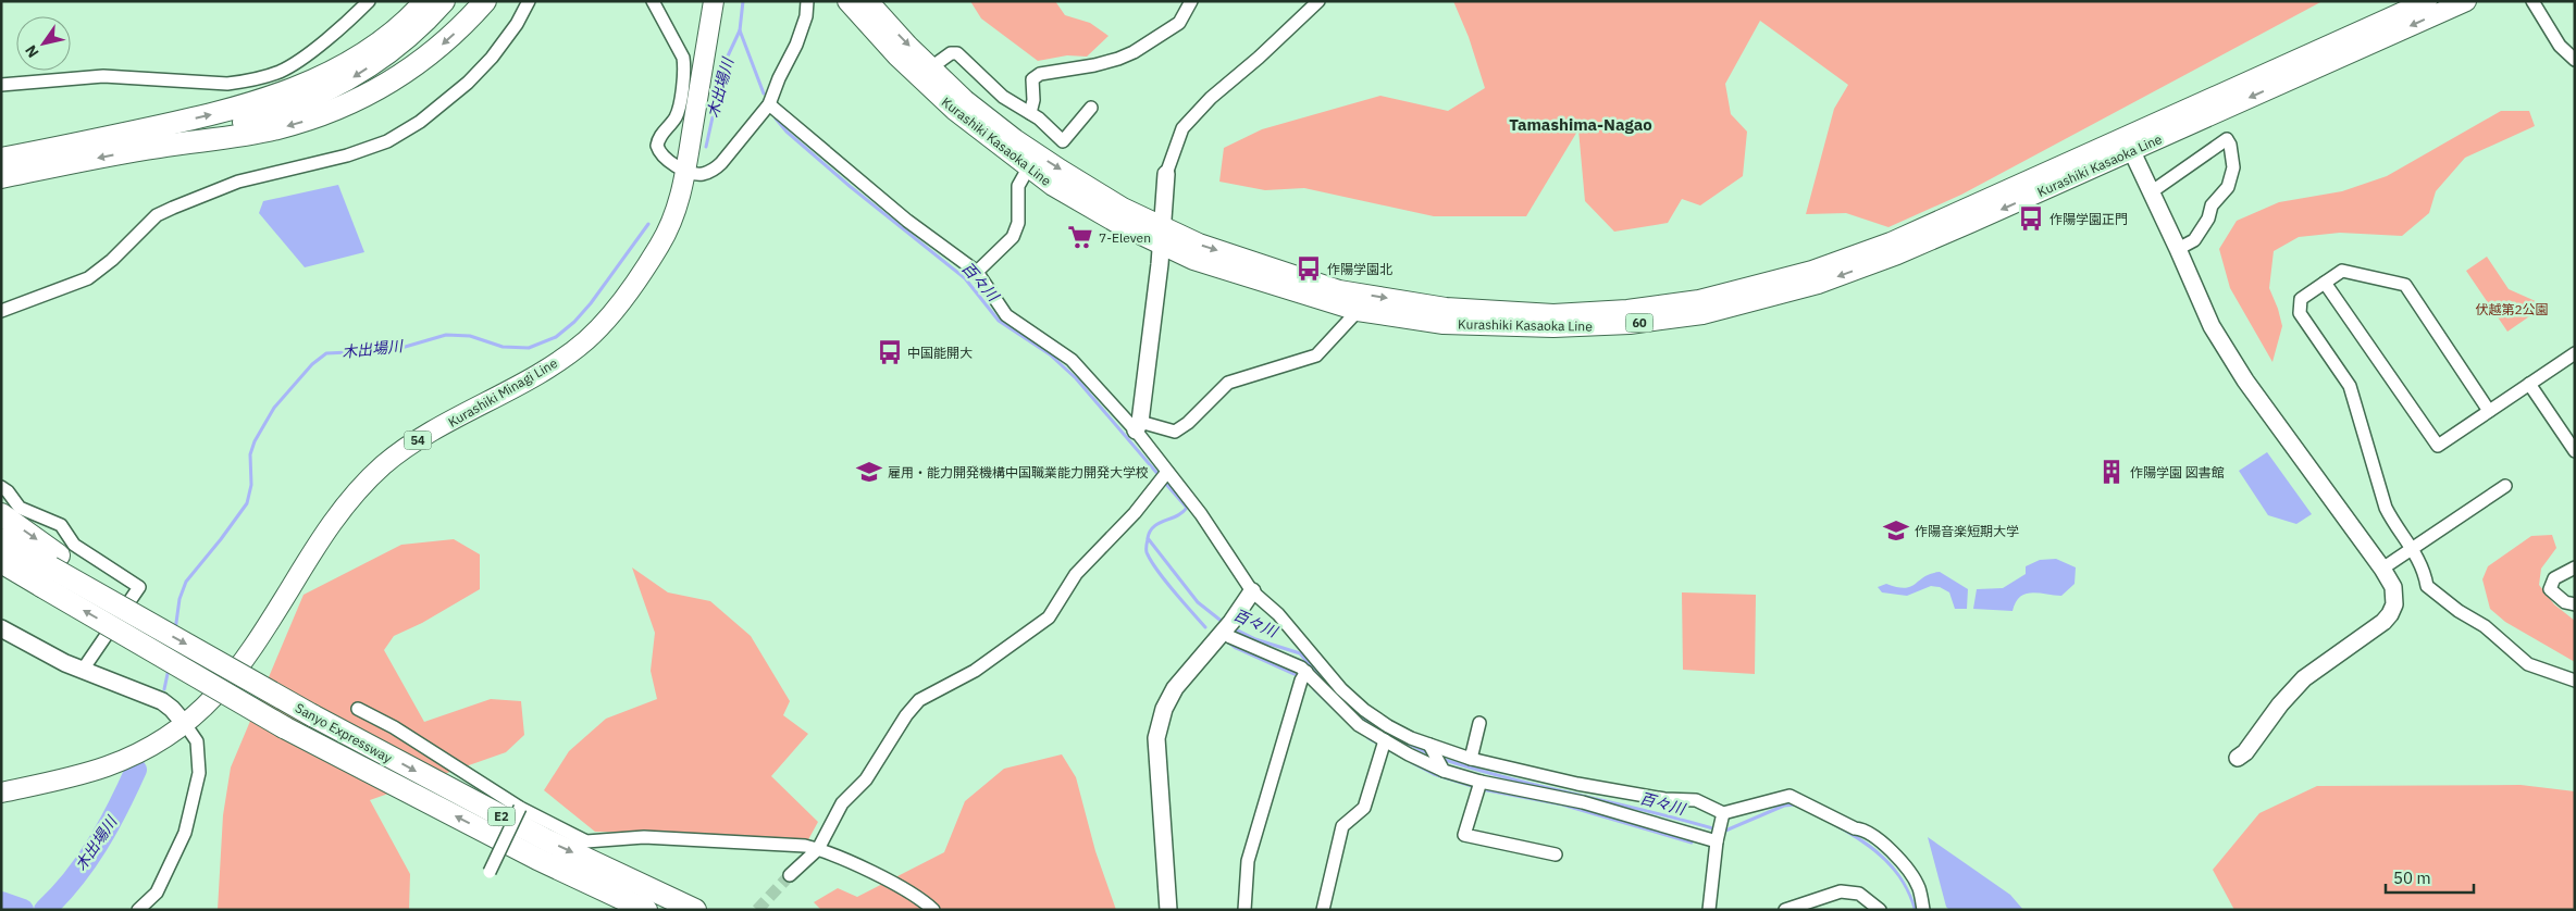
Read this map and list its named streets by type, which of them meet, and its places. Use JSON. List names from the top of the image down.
{
  "streets": {
    "highway": ["Sanyo Expressway", "E2"],
    "main road": [
      "Kurashiki Kasaoka Line",
      "60",
      "Kurashiki Minagi Line",
      "54"
    ]
  },
  "districts": ["Tamashima-Nagao"],
  "water": ["木出場川", "百々川"],
  "parks": ["伏越第2公園"],
  "places": {
    "bus stop": ["作陽学園正門", "作陽学園北", "中国能開大"],
    "supermarket": ["7-Eleven"],
    "school or university": ["雇用・能力開発機構中国職業能力開発大学校", "作陽音楽短期大学"],
    "building": ["作陽学園 図書館"]
  },
  "scale_bar": "50 m",
  "north": "bottom left"
}
